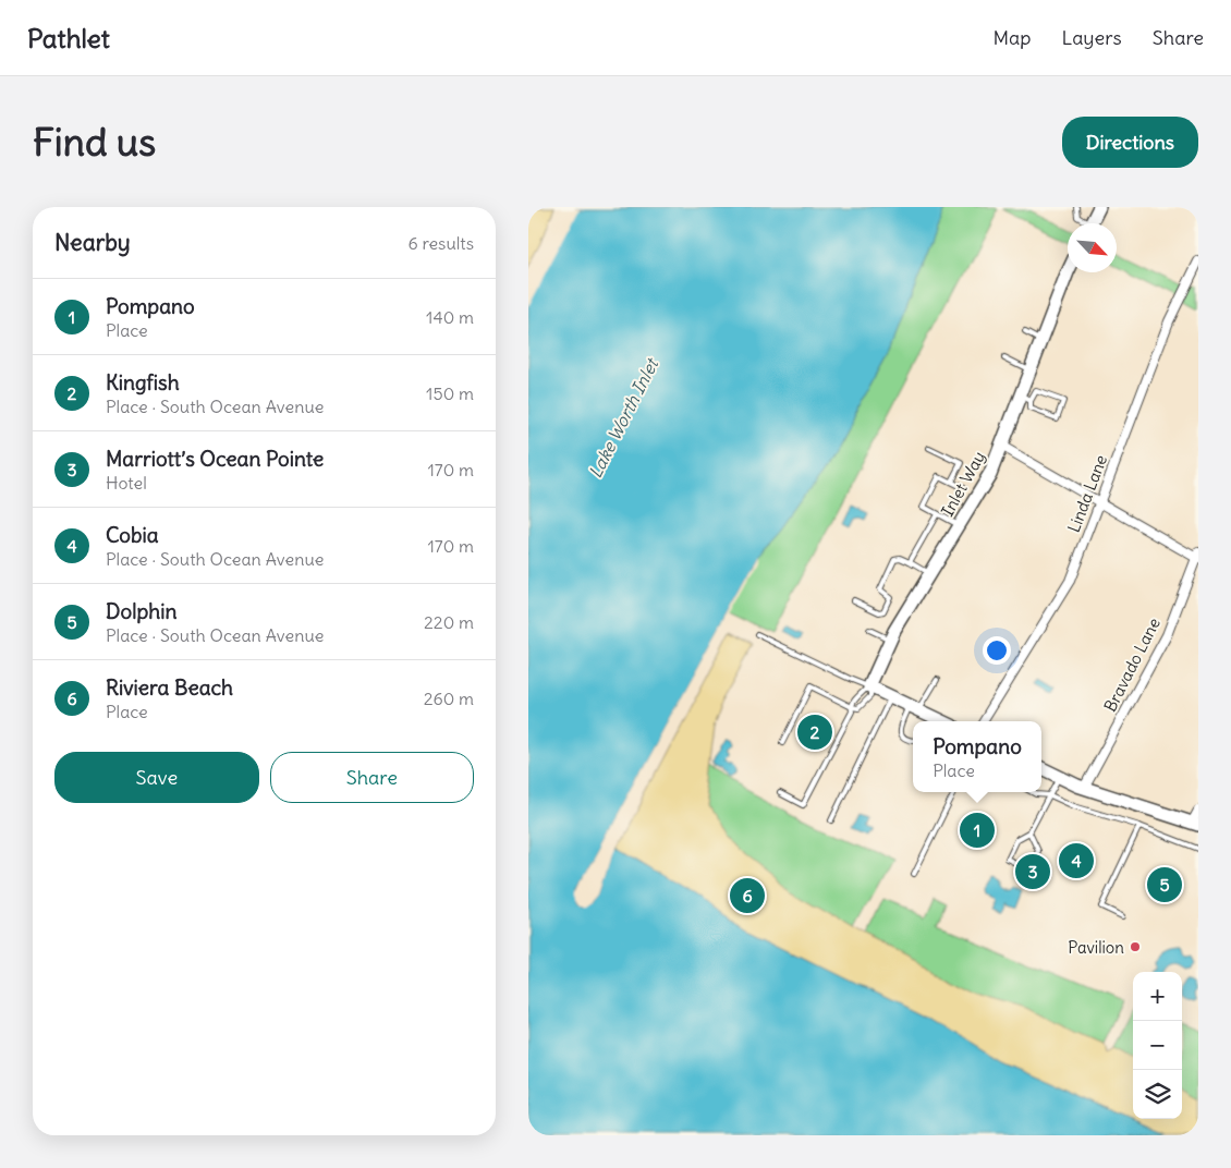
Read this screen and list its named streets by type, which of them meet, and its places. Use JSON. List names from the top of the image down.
{
  "streets": {
    "street": ["Inlet Way", "Linda Lane", "Bravado Lane"]
  },
  "water": ["Lake Worth Inlet"],
  "places": ["Pavilion"],
  "north": "bottom right",
  "page": {
    "header": "Pathlet",
    "nav": ["Map", "Layers", "Share"],
    "buttons": [
      "Directions",
      ["Save", "Share"]
    ],
    "title": "Find us",
    "heading": ["Nearby", "6 results"],
    "list": [
      {
        "mark": "1",
        "name": "Pompano",
        "note": "Place",
        "value": "140 m"
      },
      {
        "mark": "2",
        "name": "Kingfish",
        "note": "Place · South Ocean Avenue",
        "value": "150 m"
      },
      {
        "mark": "3",
        "name": "Marriott’s Ocean Pointe",
        "note": "Hotel",
        "value": "170 m"
      },
      {
        "mark": "4",
        "name": "Cobia",
        "note": "Place · South Ocean Avenue",
        "value": "170 m"
      },
      {
        "mark": "5",
        "name": "Dolphin",
        "note": "Place · South Ocean Avenue",
        "value": "220 m"
      },
      {
        "mark": "6",
        "name": "Riviera Beach",
        "note": "Place",
        "value": "260 m"
      }
    ],
    "pins": [
      "2",
      "1",
      "4",
      "3",
      "5",
      "6"
    ],
    "popup": ["Pompano", "Place"],
    "map_buttons": ["+", "−"]
  }
}
